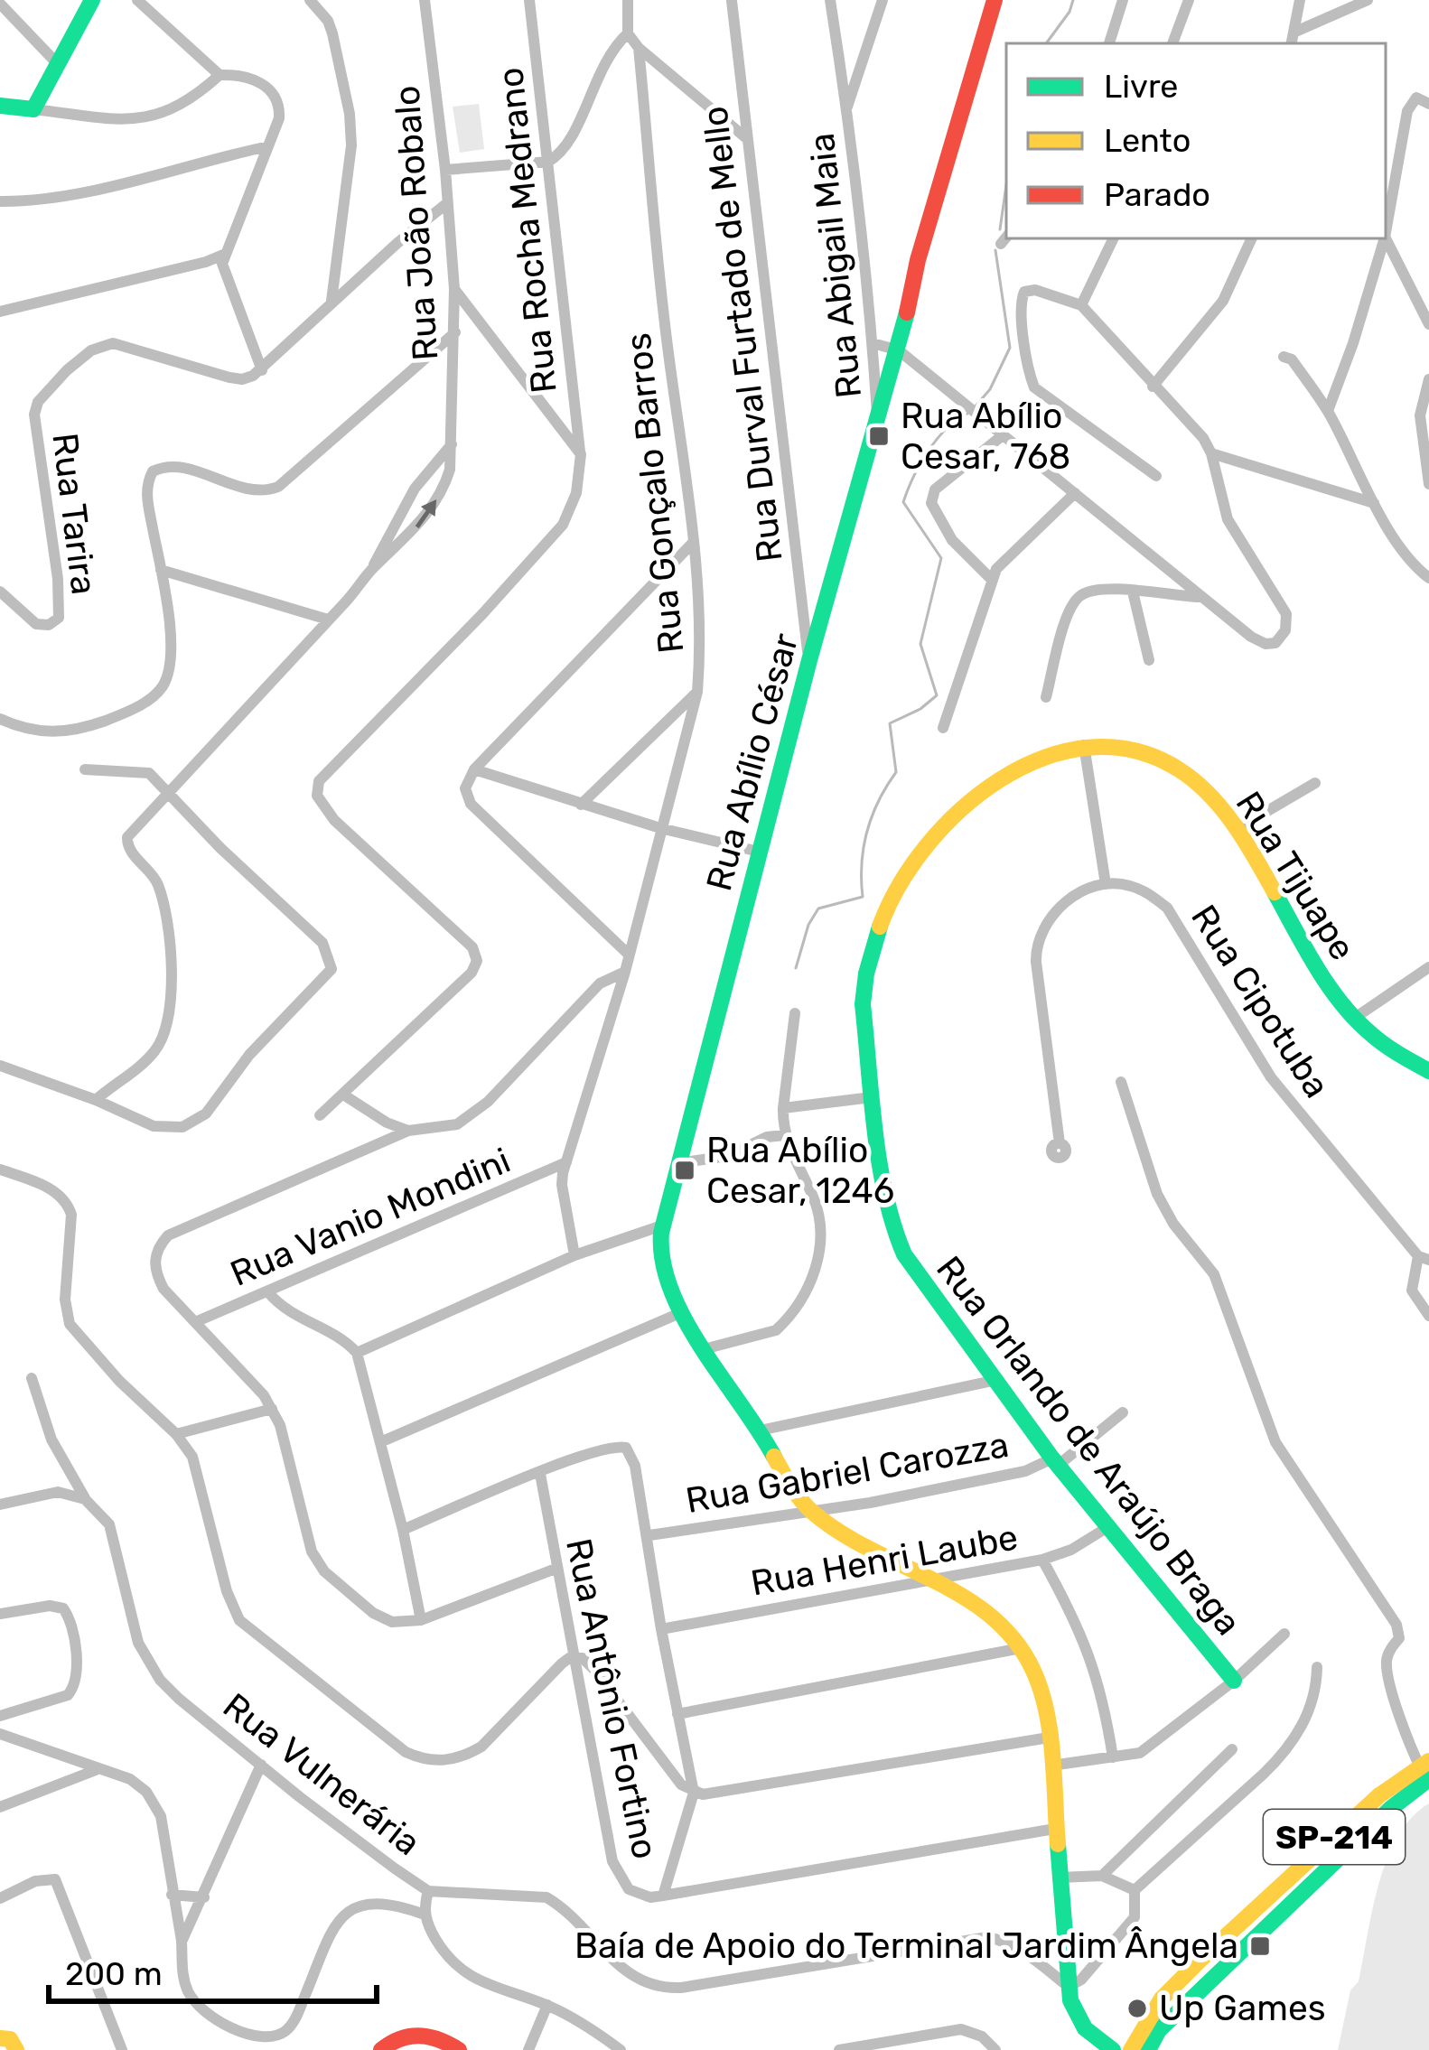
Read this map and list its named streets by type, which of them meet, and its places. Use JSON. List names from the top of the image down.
{
  "streets": {
    "main road": [
      "Rua Abílio César",
      "Rua Tijuape",
      "Rua Orlando de Araújo Braga",
      "SP-214"
    ],
    "street": [
      "Rua João Robalo",
      "Rua Rocha Medrano",
      "Rua Abigail Maia",
      "Rua Durval Furtado de Mello",
      "Rua Gonçalo Barros",
      "Rua Tarira",
      "Rua Cipotuba",
      "Rua Vanio Mondini",
      "Rua Gabriel Carozza",
      "Rua Henri Laube",
      "Rua Antônio Fortino",
      "Rua Vulnerária"
    ]
  },
  "crossings": [
    ["Rua Abigail Maia", "Rua Abílio César"],
    ["Rua Durval Furtado de Mello", "Rua Abílio César"],
    ["Rua Gonçalo Barros", "Rua Vanio Mondini"],
    ["Rua Abílio César", "Rua Gabriel Carozza"],
    ["Rua Tijuape", "Rua Orlando de Araújo Braga"],
    ["Rua Orlando de Araújo Braga", "Rua Gabriel Carozza"],
    ["Rua Orlando de Araújo Braga", "Rua Henri Laube"]
  ],
  "places": {
    "transit": ["Rua Abílio Cesar, 768", "Rua Abílio Cesar, 1246", "Baía de Apoio do Terminal Jardim Ângela"],
    "other": ["Up Games"]
  },
  "legend": ["Livre", "Lento", "Parado"],
  "scale_bar": "200 m"
}
